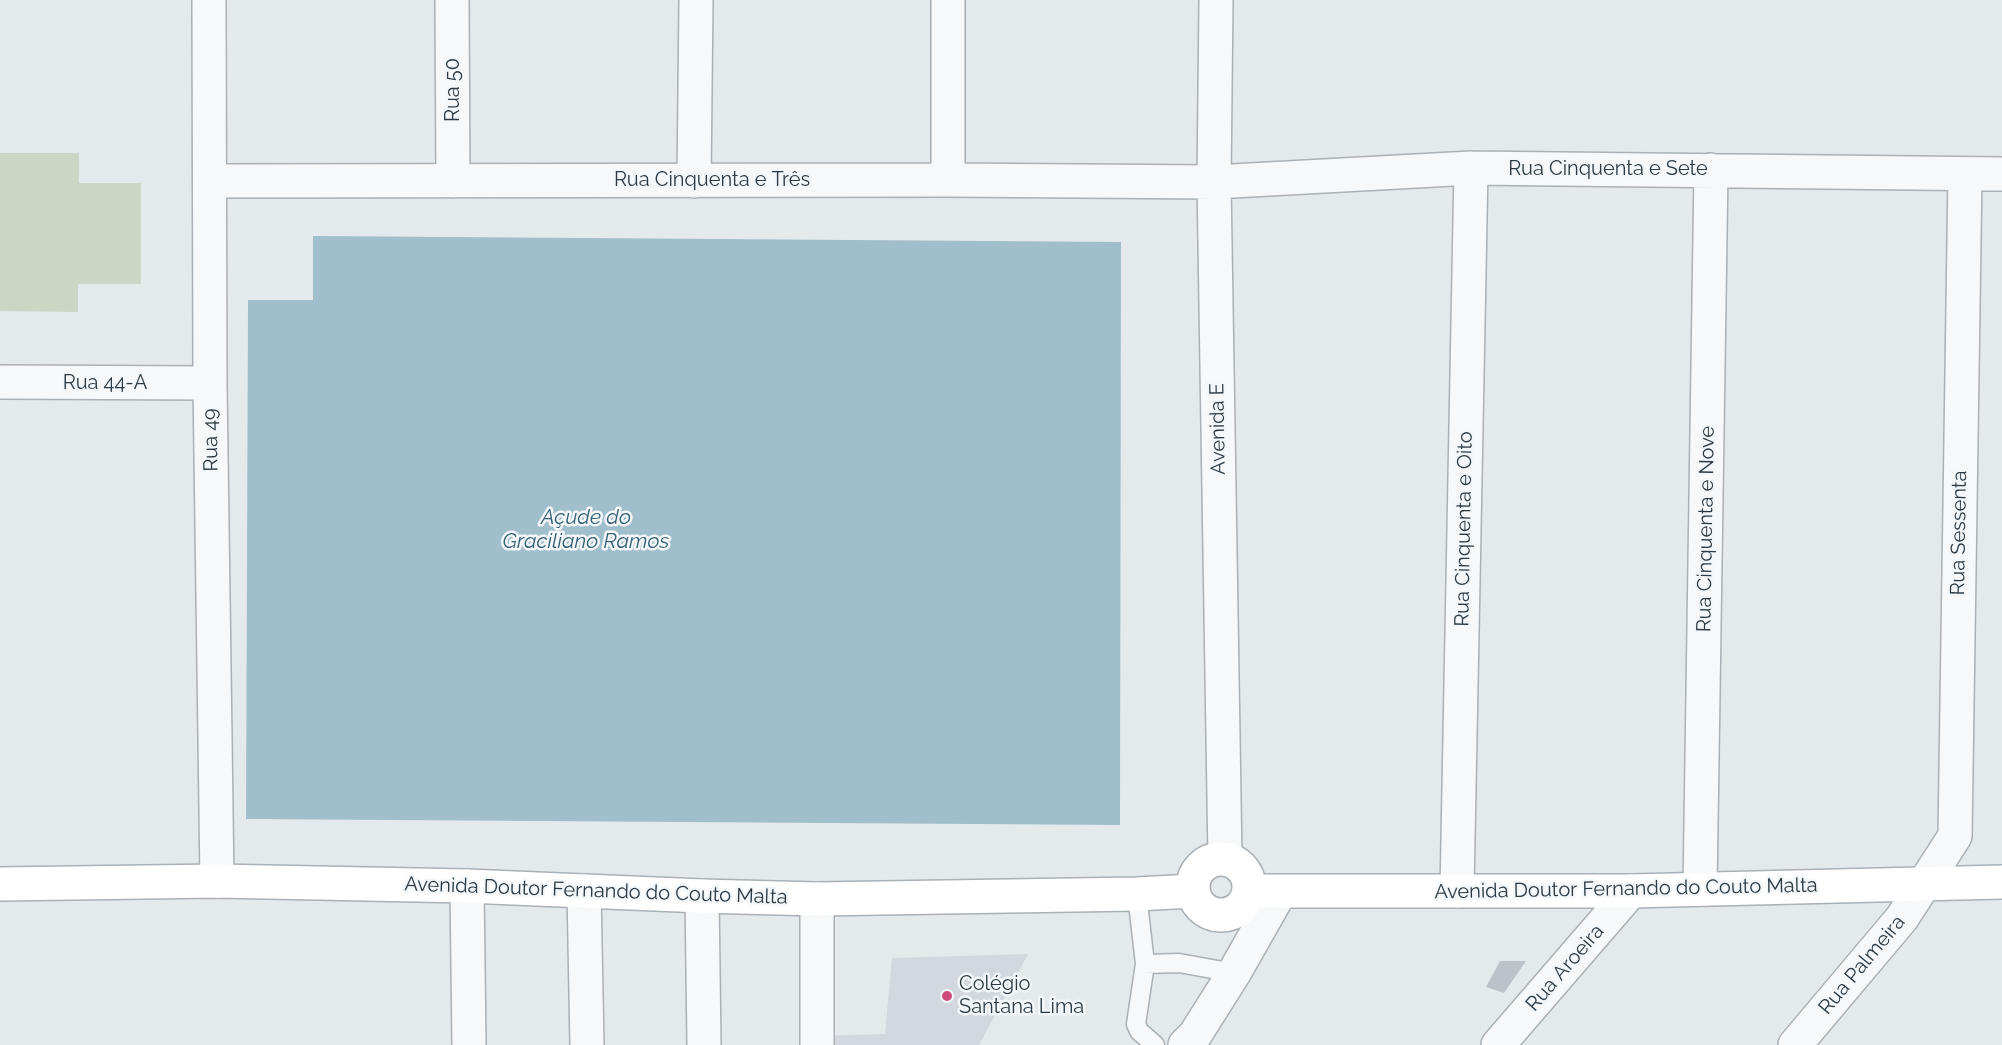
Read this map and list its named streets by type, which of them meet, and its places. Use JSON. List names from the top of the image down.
{
  "streets": {
    "street": [
      "Rua 50",
      "Rua Cinquenta e Sete",
      "Rua Cinquenta e Três",
      "Rua 44-A",
      "Avenida E",
      "Rua 49",
      "Rua Cinquenta e Oito",
      "Rua Cinquenta e Nove",
      "Rua Sessenta",
      "Avenida Doutor Fernando do Couto Malta",
      "Rua Palmeira",
      "Rua Aroeira"
    ]
  },
  "crossings": [
    ["Rua 50", "Rua Cinquenta e Três"],
    ["Rua Cinquenta e Sete", "Rua Cinquenta e Três"],
    ["Rua Cinquenta e Sete", "Avenida E"],
    ["Rua Cinquenta e Sete", "Rua Cinquenta e Oito"],
    ["Rua Cinquenta e Sete", "Rua Cinquenta e Nove"],
    ["Rua Cinquenta e Sete", "Rua Sessenta"],
    ["Rua Cinquenta e Três", "Avenida E"],
    ["Rua Cinquenta e Três", "Rua 49"],
    ["Rua 44-A", "Rua 49"],
    ["Avenida E", "Avenida Doutor Fernando do Couto Malta"],
    ["Rua 49", "Avenida Doutor Fernando do Couto Malta"],
    ["Rua Cinquenta e Oito", "Avenida Doutor Fernando do Couto Malta"],
    ["Rua Cinquenta e Nove", "Avenida Doutor Fernando do Couto Malta"],
    ["Rua Sessenta", "Avenida Doutor Fernando do Couto Malta"],
    ["Rua Sessenta", "Rua Palmeira"],
    ["Avenida Doutor Fernando do Couto Malta", "Rua Palmeira"],
    ["Avenida Doutor Fernando do Couto Malta", "Rua Aroeira"]
  ],
  "water": ["Açude do Graciliano Ramos"],
  "places": ["Colégio Santana Lima"]
}
